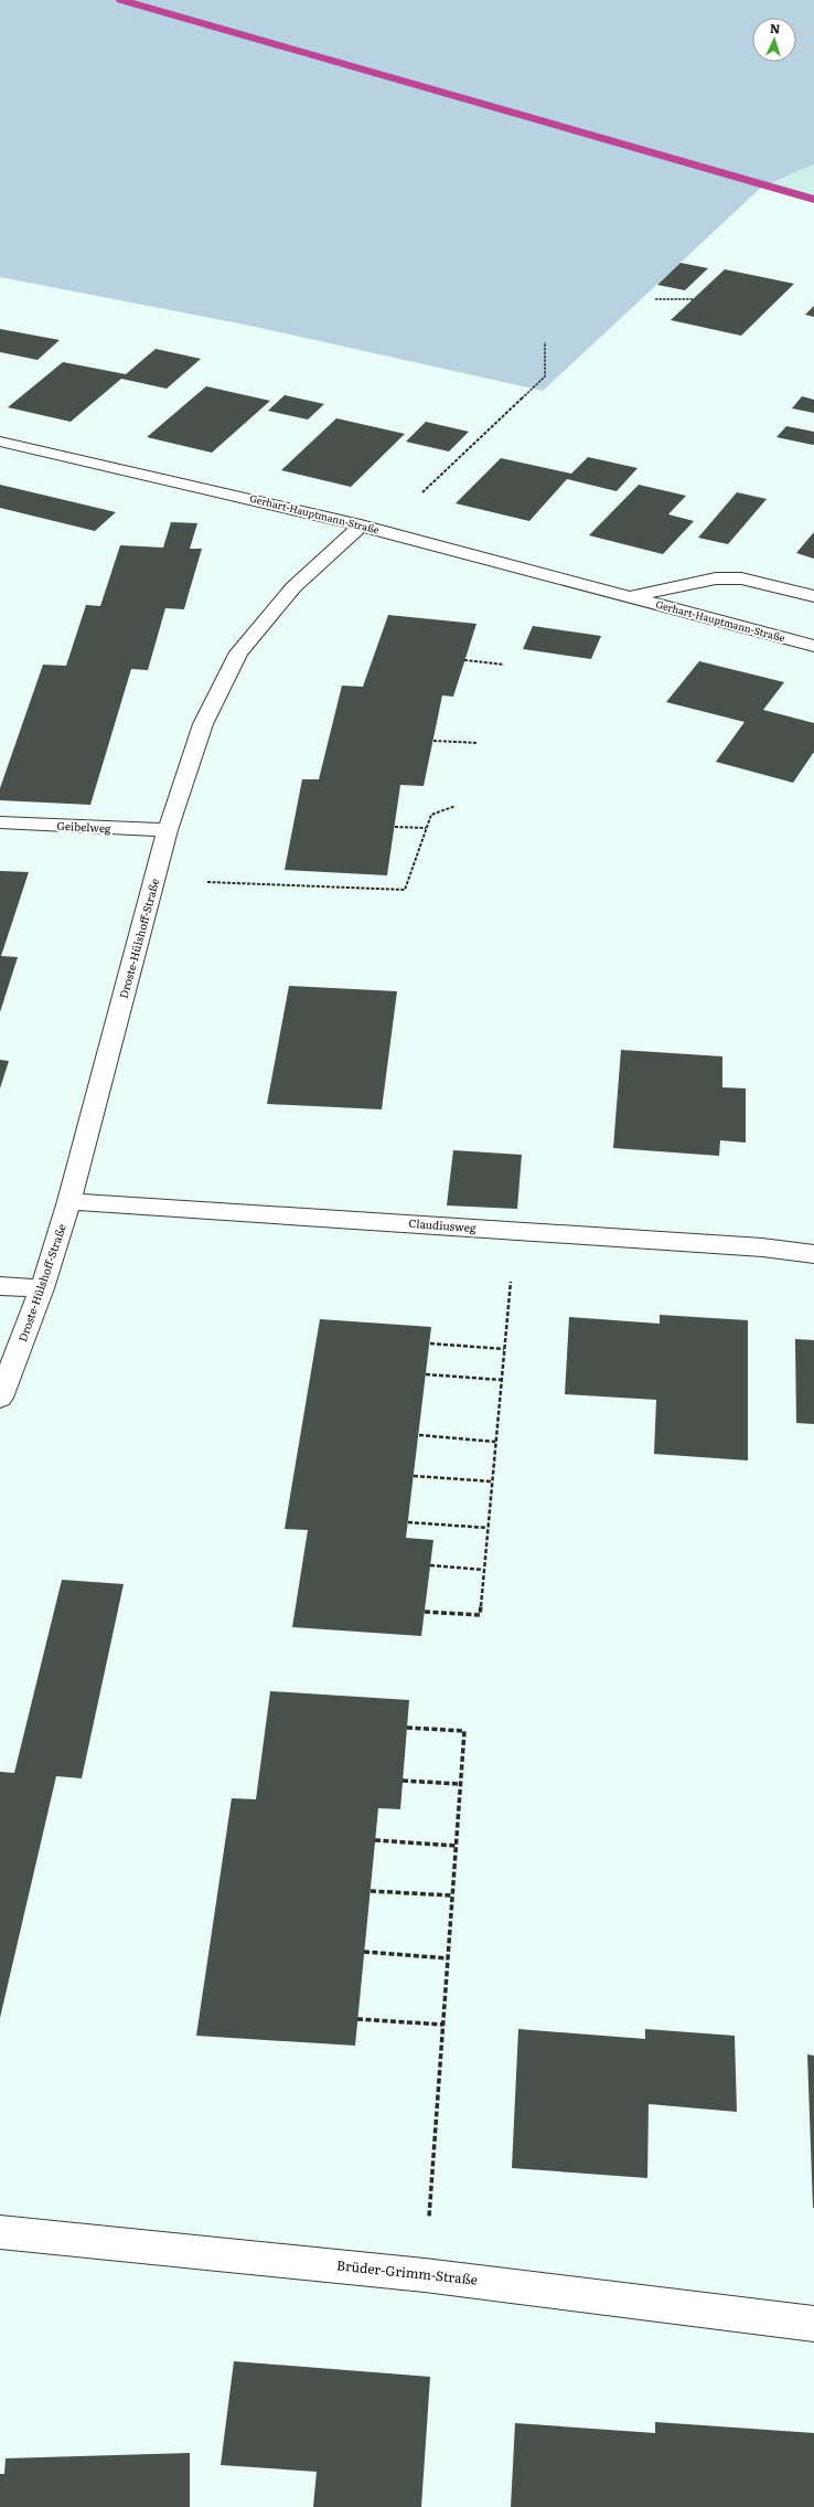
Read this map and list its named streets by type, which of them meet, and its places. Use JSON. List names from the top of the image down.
{
  "streets": {
    "street": [
      "Gerhart-Hauptmann-Straße",
      "Geibelweg",
      "Droste-Hülshoff-Straße",
      "Claudiusweg",
      "Brüder-Grimm-Straße"
    ]
  },
  "crossings": [
    ["Gerhart-Hauptmann-Straße", "Droste-Hülshoff-Straße"],
    ["Geibelweg", "Droste-Hülshoff-Straße"],
    ["Droste-Hülshoff-Straße", "Claudiusweg"]
  ],
  "north": "top"
}
